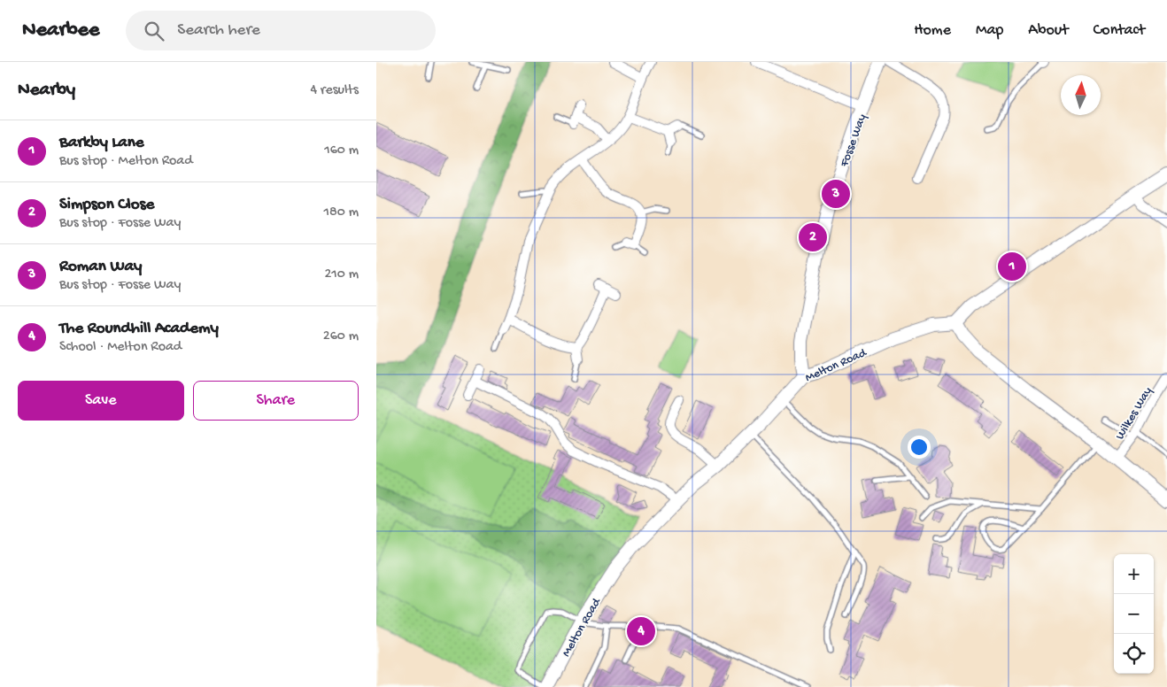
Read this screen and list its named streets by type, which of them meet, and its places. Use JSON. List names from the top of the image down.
{
  "streets": {
    "street": ["Fosse Way", "Melton Road", "Wilkes Way"]
  },
  "crossings": [
    ["Fosse Way", "Melton Road"]
  ],
  "north": "top",
  "page": {
    "header": "Nearbee",
    "search": "Search here",
    "nav": [
      "Home",
      "Map",
      "About",
      "Contact"
    ],
    "heading": ["Nearby", "4 results"],
    "list": [
      {
        "mark": "1",
        "name": "Barkby Lane",
        "note": "Bus stop · Melton Road",
        "value": "160 m"
      },
      {
        "mark": "2",
        "name": "Simpson Close",
        "note": "Bus stop · Fosse Way",
        "value": "180 m"
      },
      {
        "mark": "3",
        "name": "Roman Way",
        "note": "Bus stop · Fosse Way",
        "value": "210 m"
      },
      {
        "mark": "4",
        "name": "The Roundhill Academy",
        "note": "School · Melton Road",
        "value": "260 m"
      }
    ],
    "pins": [
      "3",
      "2",
      "1",
      "4"
    ],
    "buttons": ["Save", "Share"],
    "map_buttons": ["+", "−"]
  }
}
